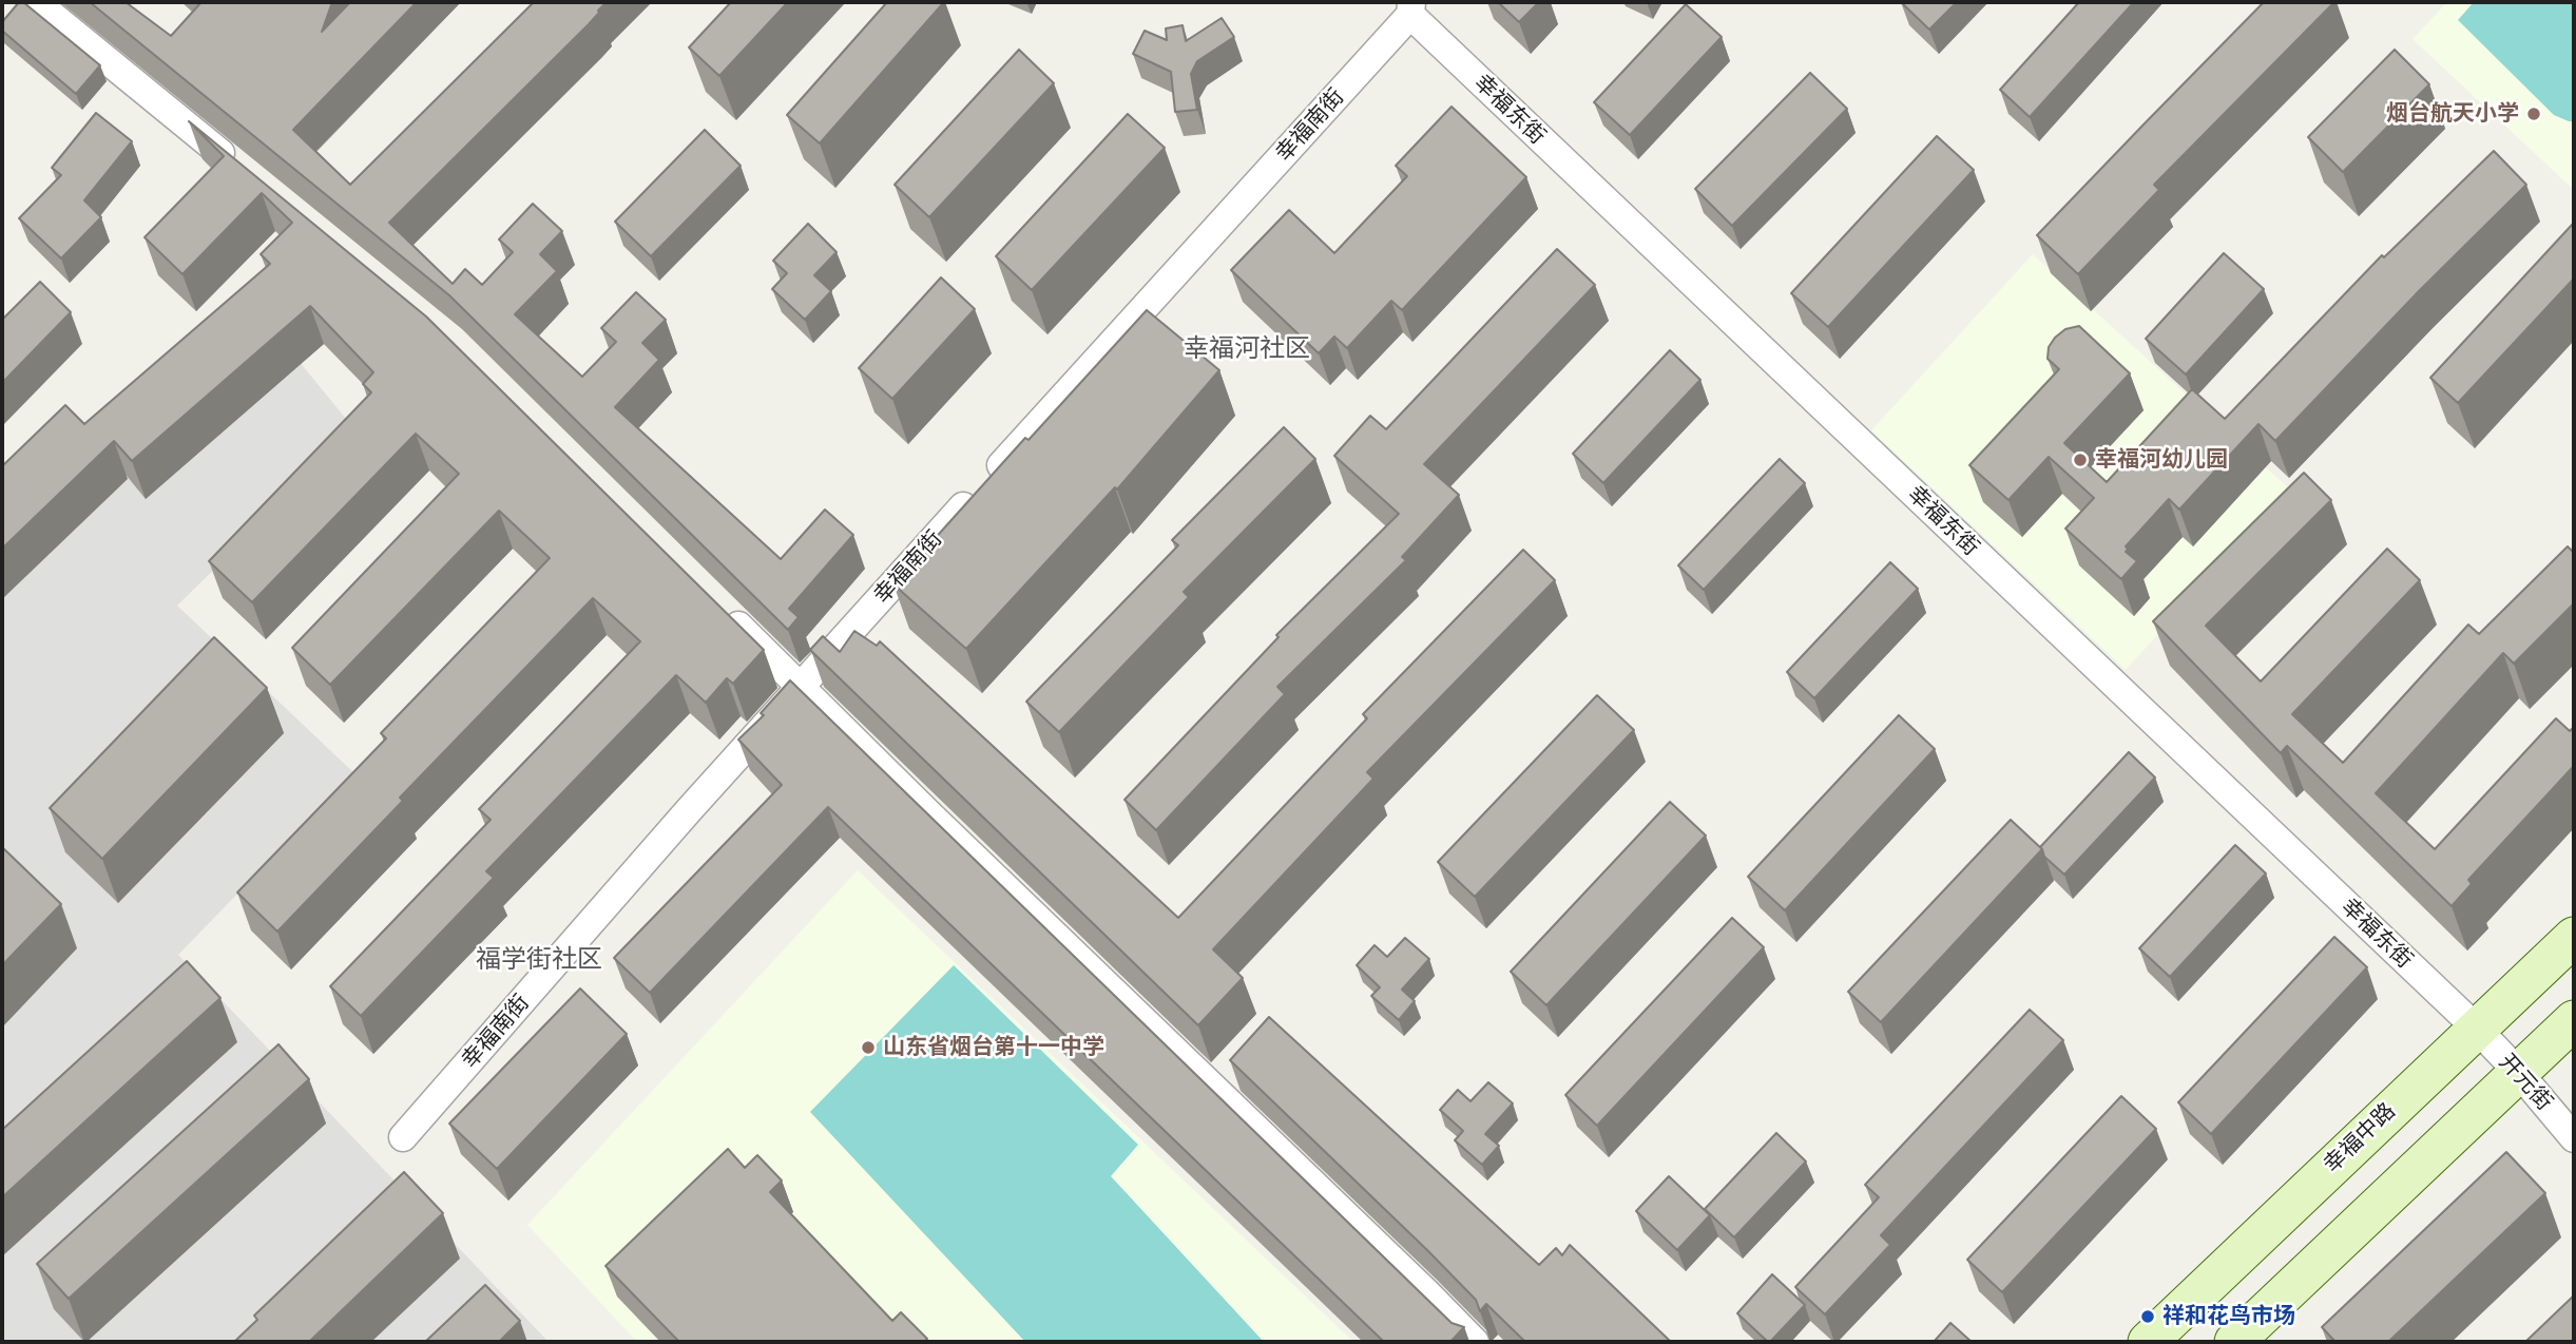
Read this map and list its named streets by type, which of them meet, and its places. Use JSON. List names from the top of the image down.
{
  "streets": {
    "main road": ["幸福中路"],
    "street": ["幸福东街", "幸福南街", "开元街"]
  },
  "crossings": [
    ["幸福东街", "幸福南街"],
    ["幸福东街", "开元街"],
    ["幸福东街", "幸福中路"],
    ["开元街", "幸福中路"]
  ],
  "districts": ["幸福河社区", "福学街社区"],
  "places": [
    "烟台航天小学",
    "幸福河幼儿园",
    "山东省烟台第十一中学",
    "祥和花鸟市场"
  ]
}
